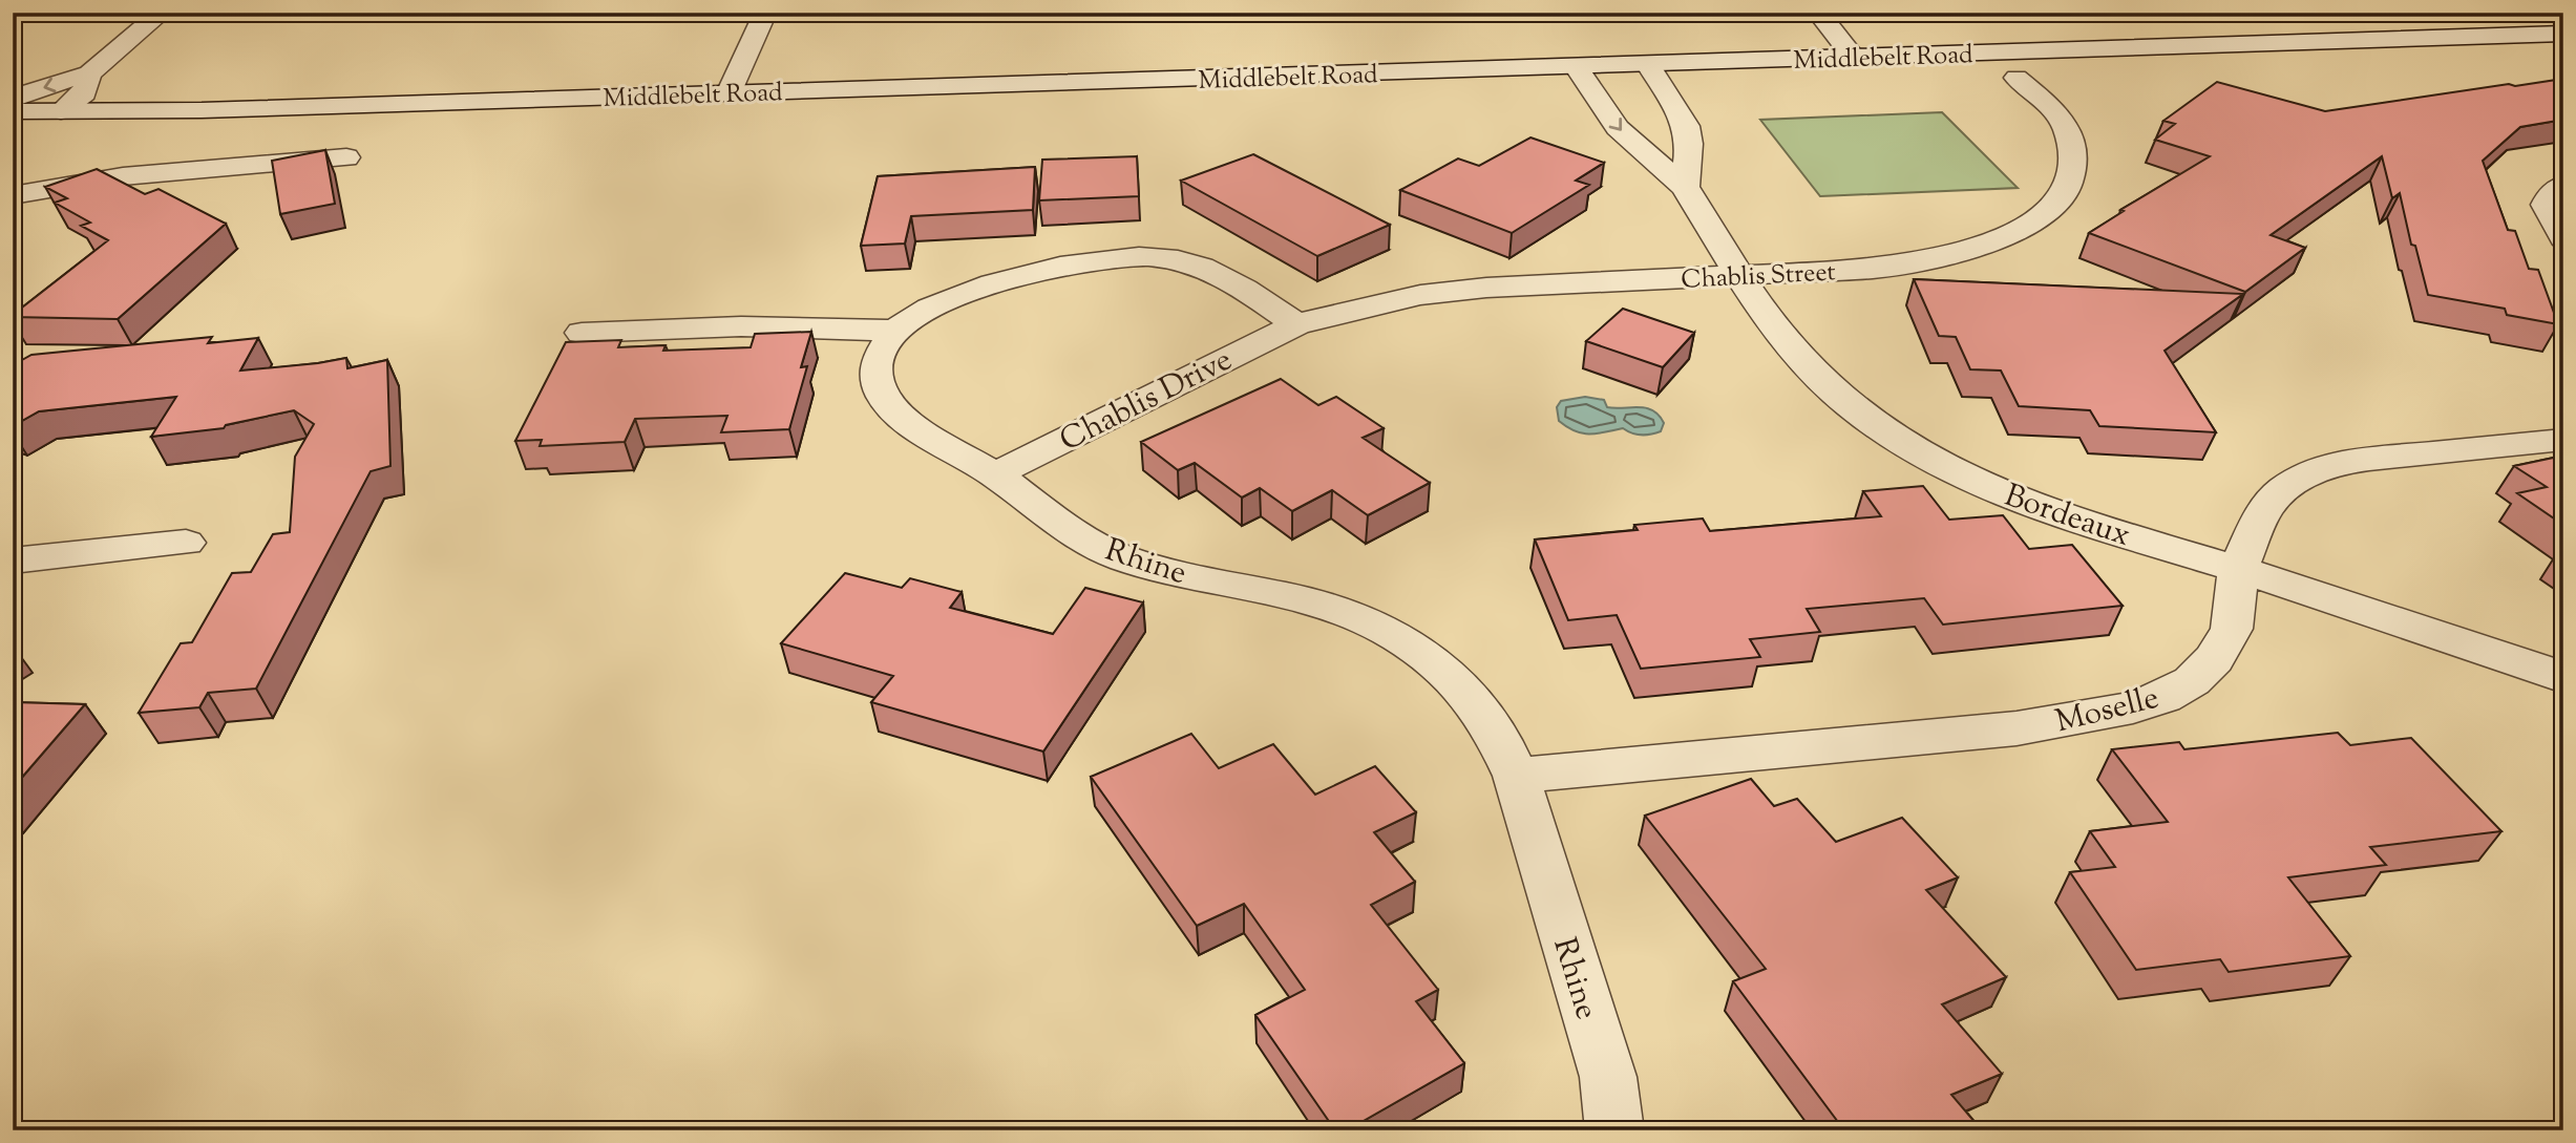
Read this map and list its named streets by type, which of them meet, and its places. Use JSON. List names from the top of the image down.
{
  "streets": {
    "street": [
      "Middlebelt Road",
      "Chablis Street",
      "Chablis Drive",
      "Bordeaux",
      "Rhine",
      "Moselle"
    ]
  },
  "crossings": [
    ["Middlebelt Road", "Bordeaux"],
    ["Chablis Street", "Chablis Drive"],
    ["Chablis Street", "Bordeaux"],
    ["Chablis Street", "Rhine"],
    ["Chablis Drive", "Rhine"],
    ["Bordeaux", "Moselle"],
    ["Rhine", "Moselle"]
  ]
}
